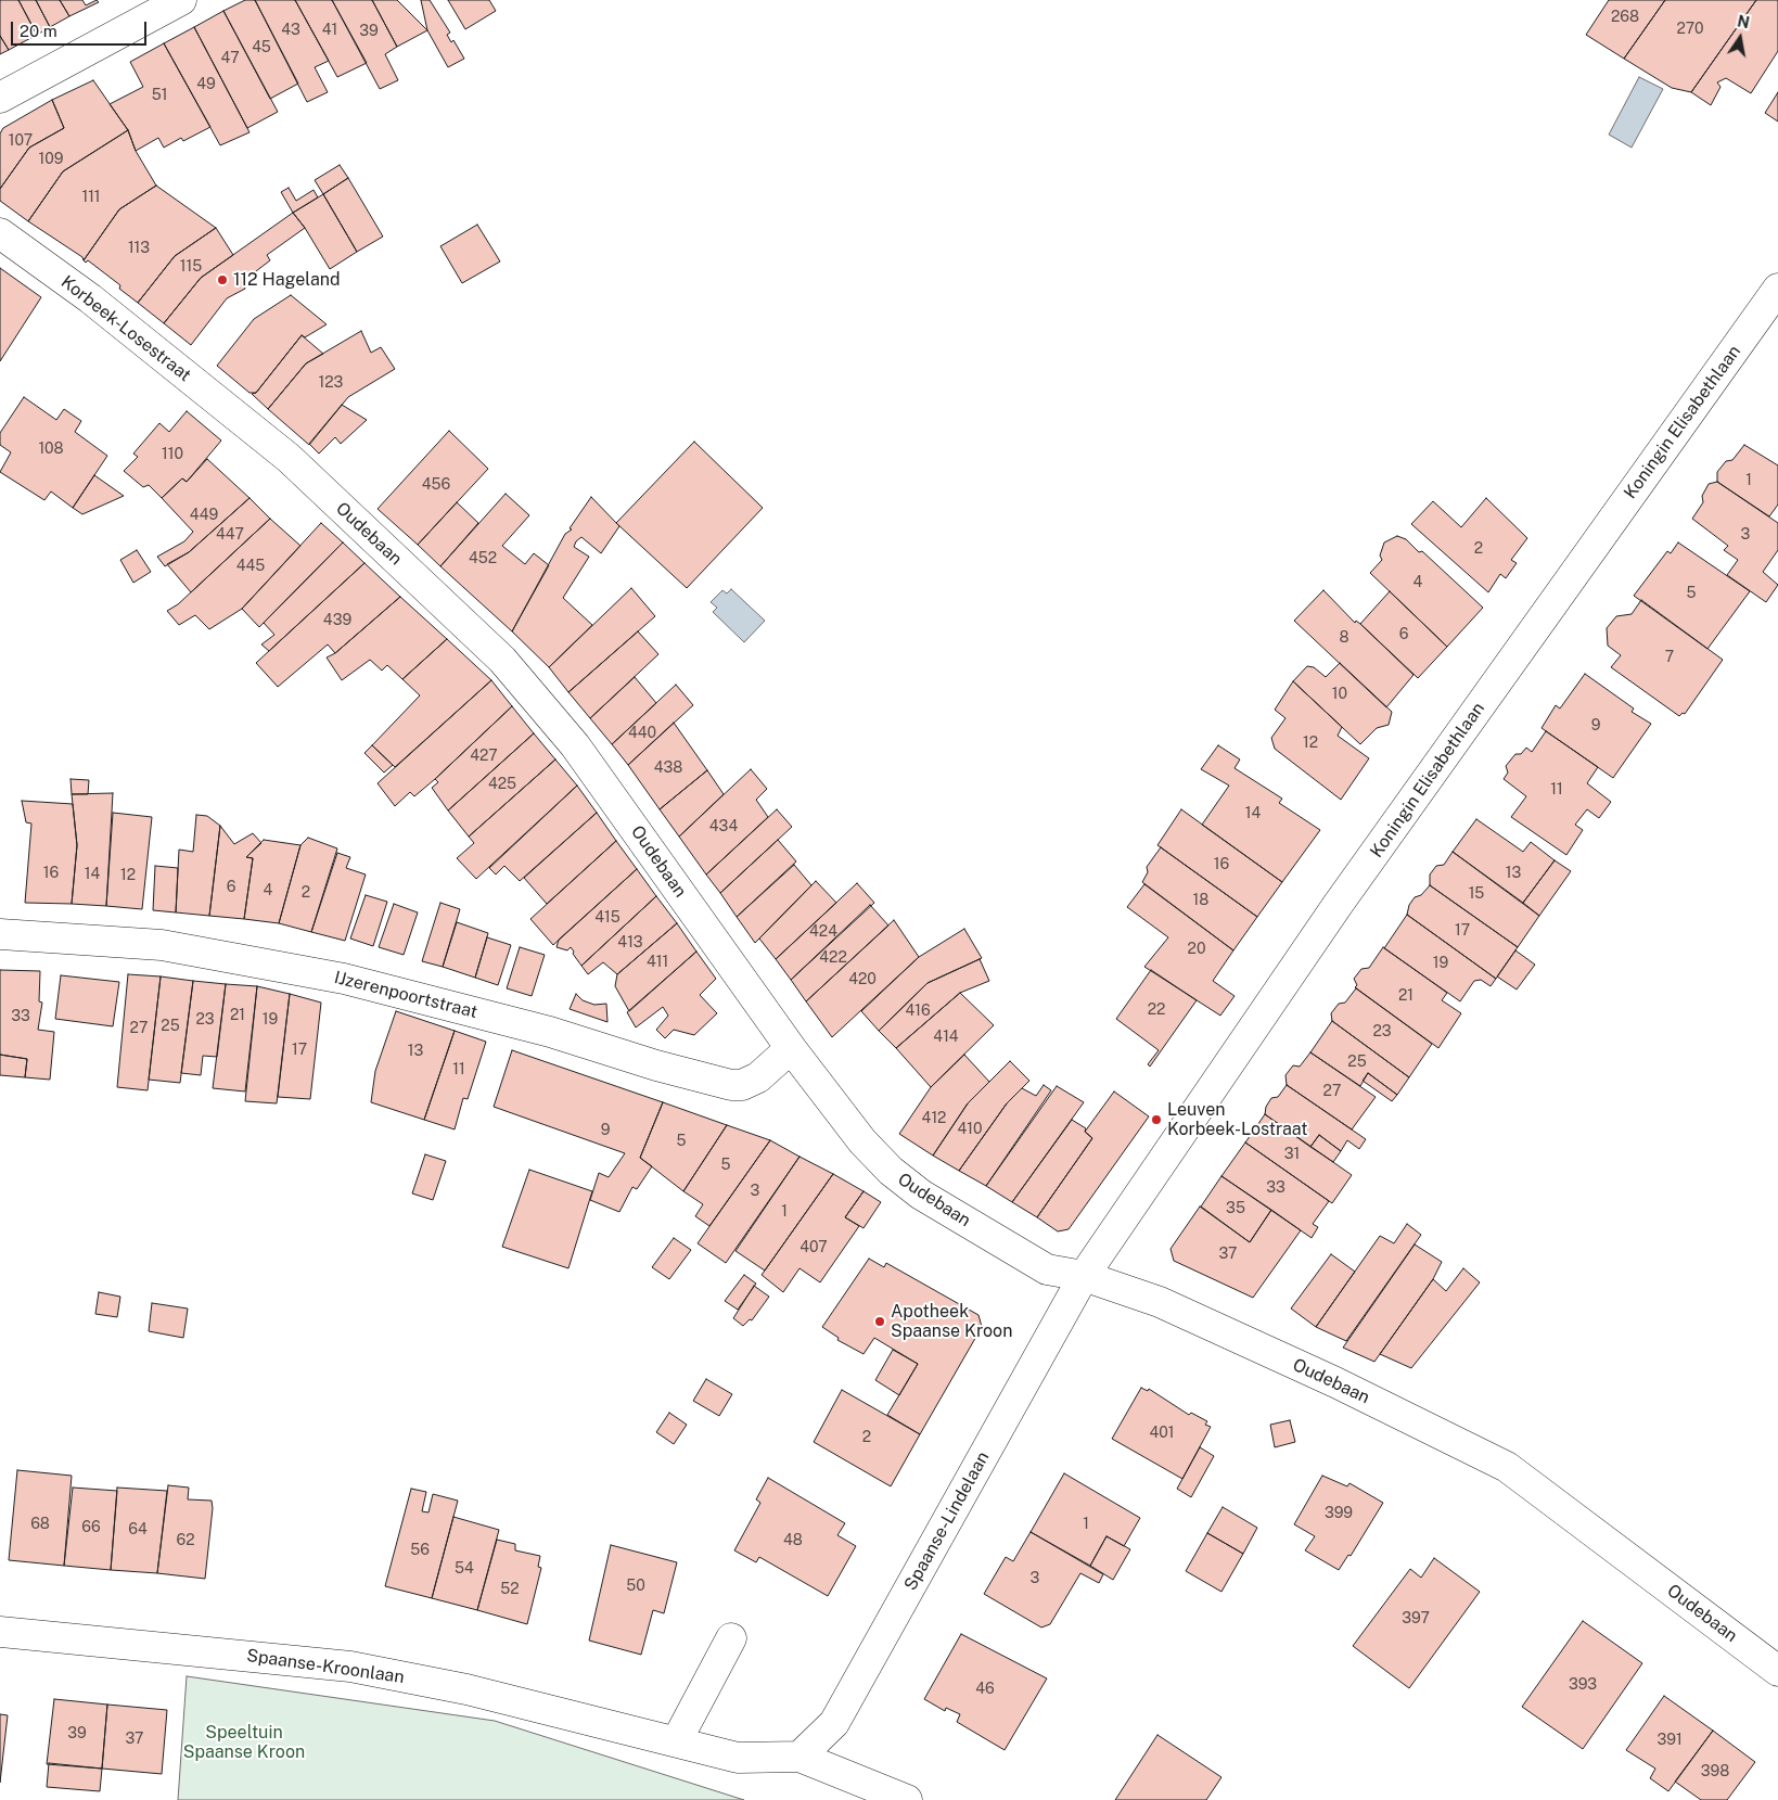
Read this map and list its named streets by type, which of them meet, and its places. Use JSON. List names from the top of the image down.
{
  "streets": {
    "street": [
      "Korbeek-Losestraat",
      "Koningin Elisabethlaan",
      "Oudebaan",
      "IJzerenpoortstraat",
      "Spaanse-Lindelaan",
      "Spaanse-Kroonlaan"
    ]
  },
  "crossings": [
    ["Korbeek-Losestraat", "Oudebaan"],
    ["Koningin Elisabethlaan", "Oudebaan"],
    ["Koningin Elisabethlaan", "Spaanse-Lindelaan"],
    ["Oudebaan", "IJzerenpoortstraat"],
    ["Oudebaan", "Spaanse-Lindelaan"],
    ["Spaanse-Lindelaan", "Spaanse-Kroonlaan"]
  ],
  "parks": ["Speeltuin Spaanse Kroon"],
  "places": ["112 Hageland", "Leuven Korbeek-Lostraat", "Apotheek Spaanse Kroon"],
  "house_numbers": [
    "268",
    "270",
    "43",
    "41",
    "39",
    "45",
    "47",
    "49",
    "51",
    "107",
    "109",
    "111",
    "113",
    "115",
    "123",
    "108",
    "110",
    "1",
    "456",
    "449",
    "447",
    "3",
    "2",
    "452",
    "445",
    "4",
    "5",
    "439",
    "6",
    "8",
    "7",
    "10",
    "9",
    "440",
    "12",
    "427",
    "438",
    "425",
    "11",
    "14",
    "434",
    "16",
    "16",
    "13",
    "14",
    "12",
    "6",
    "4",
    "2",
    "15",
    "18",
    "415",
    "17",
    "424",
    "413",
    "20",
    "422",
    "411",
    "19",
    "420",
    "21",
    "22",
    "416",
    "21",
    "33",
    "23",
    "19",
    "25",
    "27",
    "23",
    "414",
    "17",
    "13",
    "25",
    "11",
    "27",
    "412",
    "410",
    "9",
    "5",
    "31",
    "5",
    "33",
    "3",
    "35",
    "1",
    "407",
    "37",
    "401",
    "2",
    "399",
    "68",
    "1",
    "66",
    "64",
    "62",
    "48",
    "56",
    "54",
    "3",
    "50",
    "52",
    "397",
    "393",
    "46",
    "39",
    "37",
    "391",
    "398"
  ],
  "scale_bar": "20 m",
  "north": "top"
}
